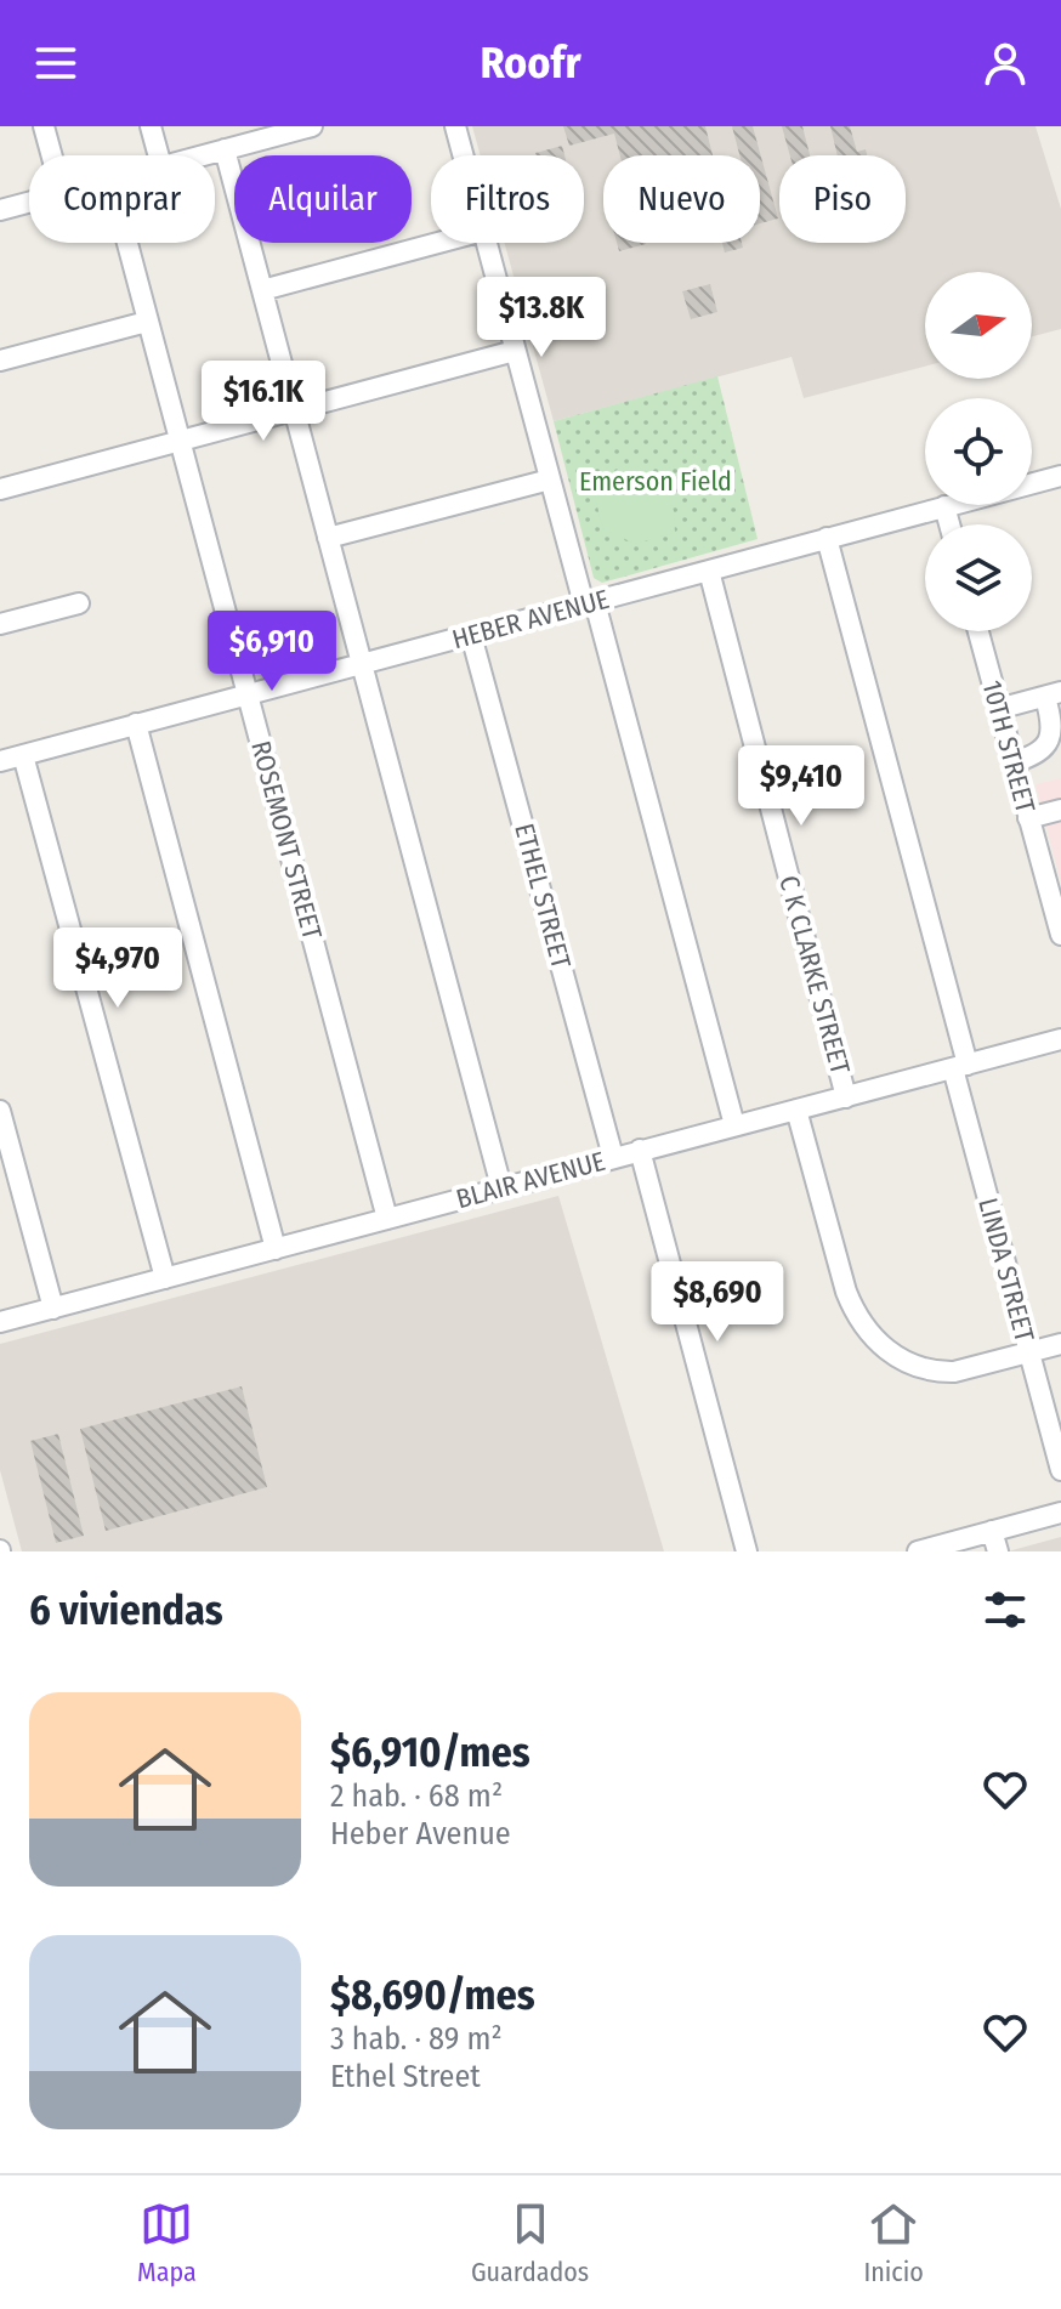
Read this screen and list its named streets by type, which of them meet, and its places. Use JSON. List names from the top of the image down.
{
  "streets": {
    "street": [
      "HEBER AVENUE",
      "10TH STREET",
      "ROSEMONT STREET",
      "ETHEL STREET",
      "C K CLARKE STREET",
      "BLAIR AVENUE",
      "LINDA STREET"
    ]
  },
  "crossings": [
    ["HEBER AVENUE", "ROSEMONT STREET"],
    ["HEBER AVENUE", "ETHEL STREET"],
    ["HEBER AVENUE", "C K CLARKE STREET"],
    ["HEBER AVENUE", "LINDA STREET"],
    ["ROSEMONT STREET", "BLAIR AVENUE"],
    ["ETHEL STREET", "BLAIR AVENUE"],
    ["C K CLARKE STREET", "BLAIR AVENUE"],
    ["BLAIR AVENUE", "LINDA STREET"]
  ],
  "parks": ["Emerson Field"],
  "north": "right",
  "page": {
    "header": "Roofr",
    "chip": [
      "Comprar",
      "Alquilar",
      "Filtros",
      "Nuevo",
      "Piso"
    ],
    "price": [
      "$13.8K",
      "$16.1K",
      "$6,910",
      "$9,410",
      "$4,970",
      "$8,690"
    ],
    "heading": "6 viviendas",
    "list": [
      {
        "name": "$6,910/mes",
        "note": "2 hab. · 68 m² · Heber Avenue"
      },
      {
        "name": "$8,690/mes",
        "note": "3 hab. · 89 m² · Ethel Street"
      }
    ],
    "tabs": ["Mapa", "Guardados", "Inicio"]
  }
}
